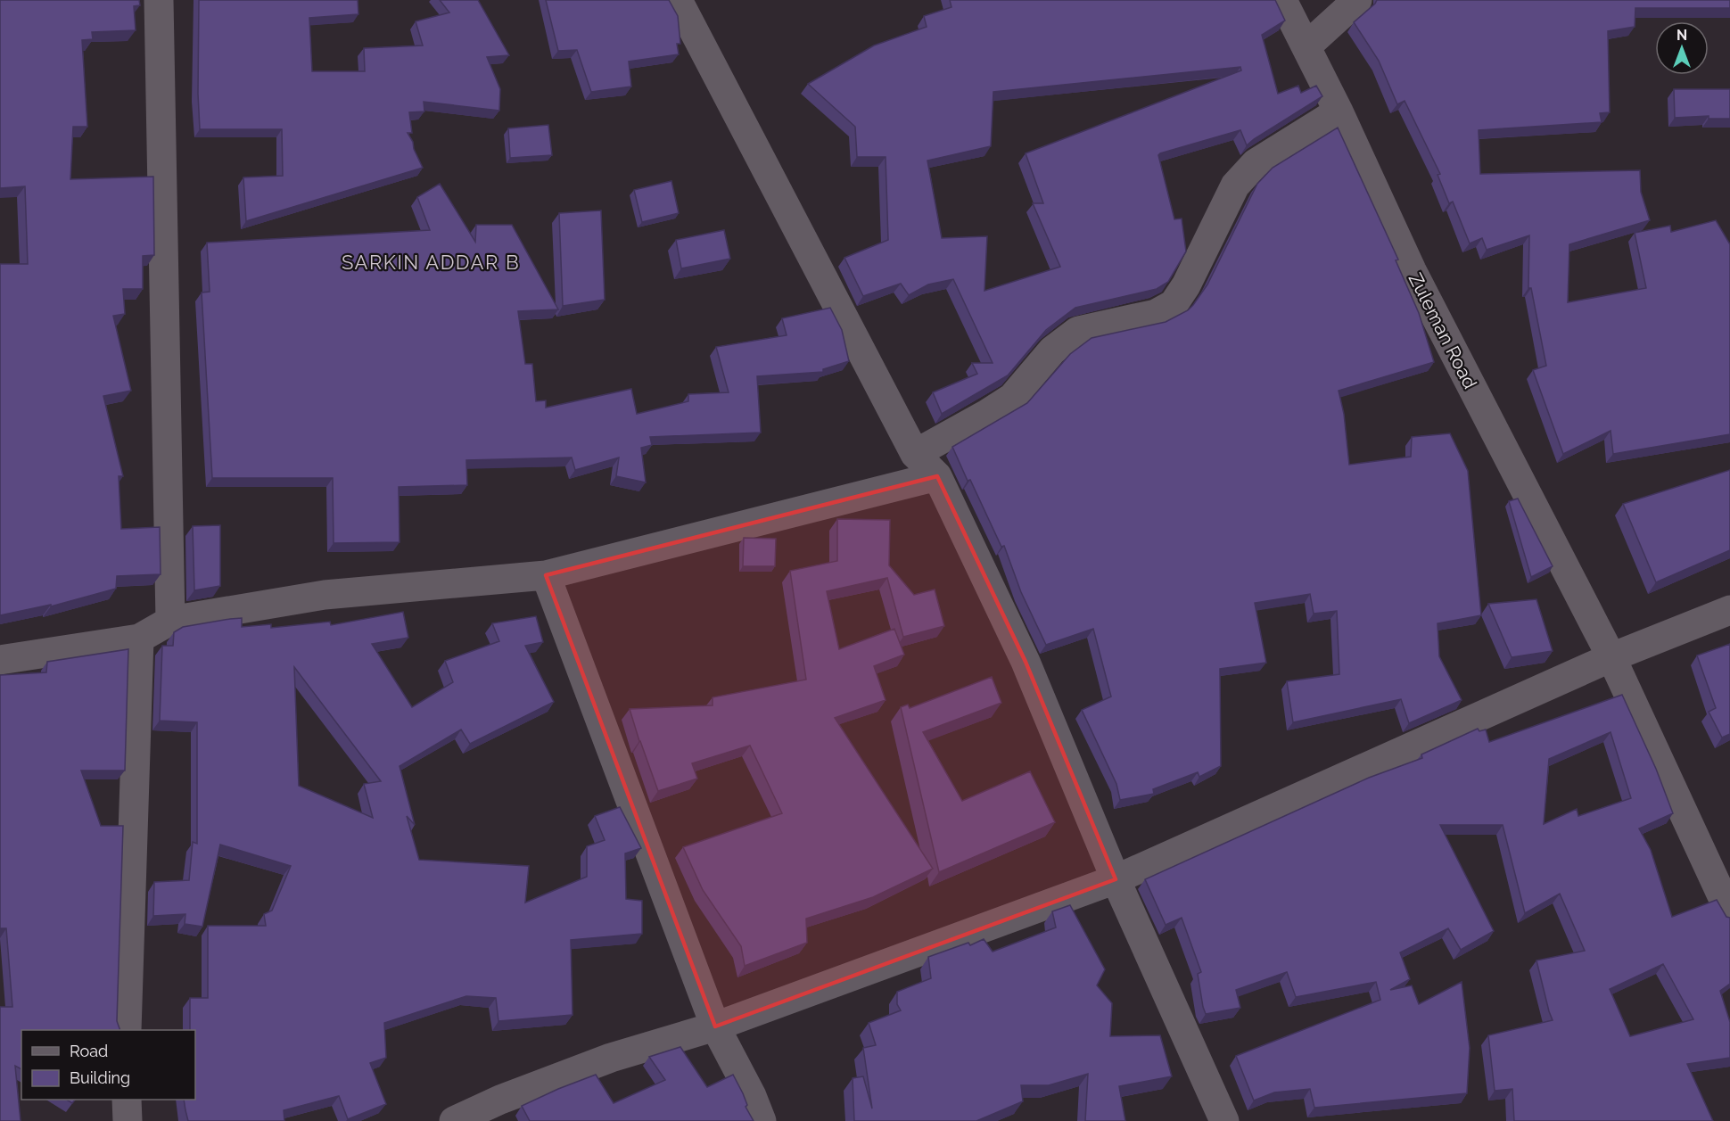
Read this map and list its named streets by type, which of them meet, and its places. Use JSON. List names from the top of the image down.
{
  "streets": {
    "street": ["Zuleman Road"]
  },
  "districts": ["SARKIN ADDAR B"],
  "legend": ["Road", "Building"],
  "north": "top"
}
